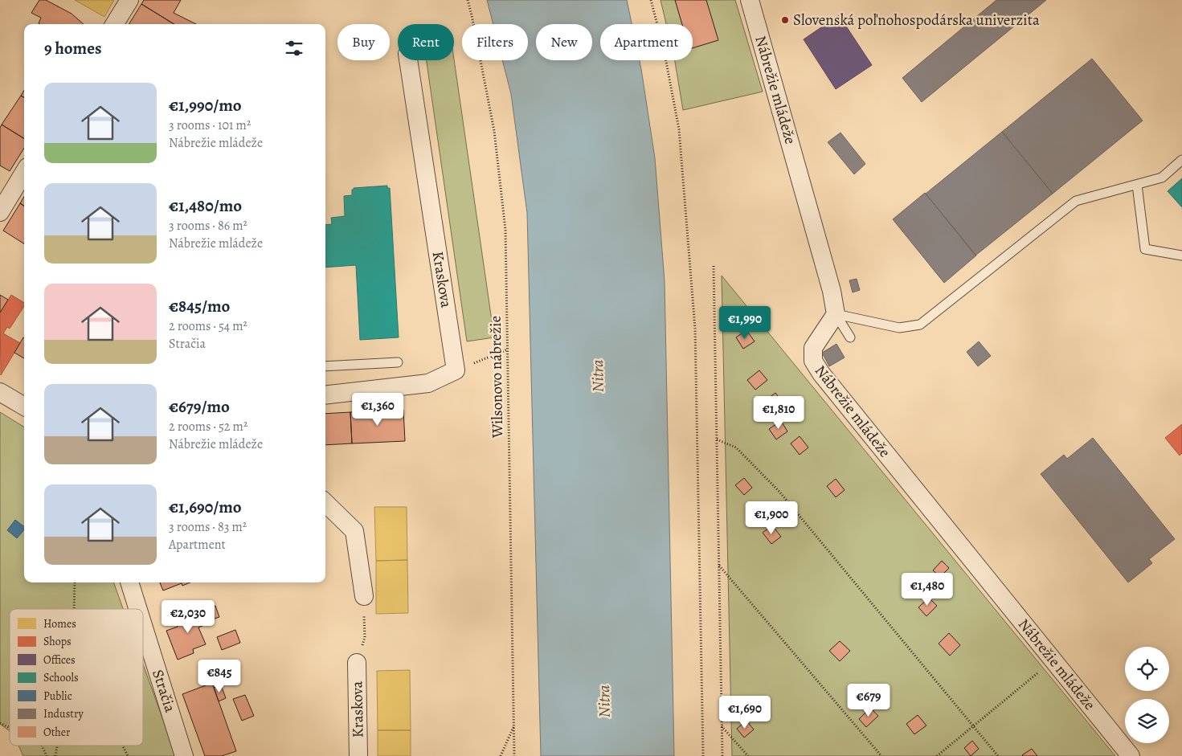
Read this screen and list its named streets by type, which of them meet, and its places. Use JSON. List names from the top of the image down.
{
  "streets": {
    "street": ["Nábrežie mládeže", "Kraskova", "Stračia"],
    "path": ["Wilsonovo nábrežie"]
  },
  "water": ["Nitra"],
  "places": ["Slovenská poľnohospodárska univerzita"],
  "legend": [
    "Homes",
    "Shops",
    "Offices",
    "Schools",
    "Public",
    "Industry",
    "Other"
  ],
  "page": {
    "chip": [
      "Buy",
      "Rent",
      "Filters",
      "New",
      "Apartment"
    ],
    "heading": "9 homes",
    "list": [
      {
        "name": "€1,990/mo",
        "note": "3 rooms · 101 m² · Nábrežie mládeže"
      },
      {
        "name": "€1,480/mo",
        "note": "3 rooms · 86 m² · Nábrežie mládeže"
      },
      {
        "name": "€845/mo",
        "note": "2 rooms · 54 m² · Stračia"
      },
      {
        "name": "€679/mo",
        "note": "2 rooms · 52 m² · Nábrežie mládeže"
      },
      {
        "name": "€1,690/mo",
        "note": "3 rooms · 83 m² · Apartment"
      }
    ],
    "price": [
      "€1,990",
      "€1,360",
      "€1,810",
      "€1,900",
      "€1,480",
      "€2,030",
      "€845",
      "€679",
      "€1,690"
    ]
  }
}
